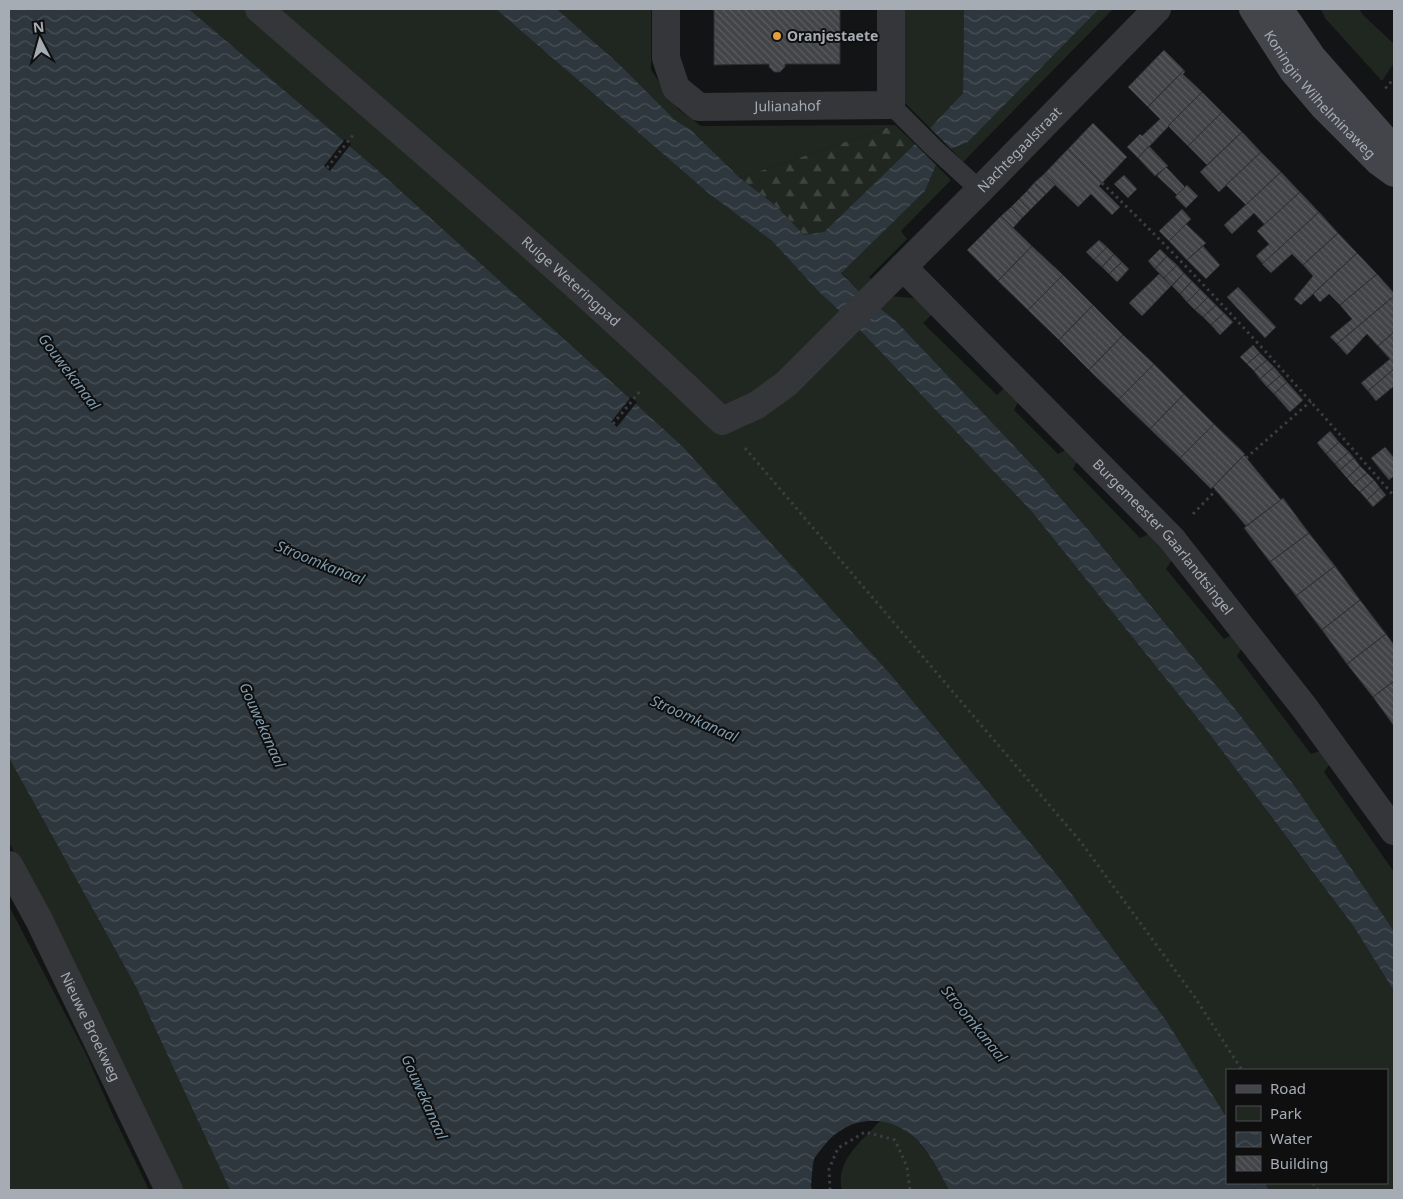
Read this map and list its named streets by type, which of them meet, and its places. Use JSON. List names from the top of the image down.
{
  "streets": {
    "main road": ["Koningin Wilhelminaweg"],
    "street": [
      "Julianahof",
      "Nachtegaalstraat",
      "Ruige Weteringpad",
      "Burgemeester Gaarlandtsingel",
      "Nieuwe Broekweg"
    ]
  },
  "crossings": [
    ["Nachtegaalstraat", "Ruige Weteringpad"],
    ["Nachtegaalstraat", "Burgemeester Gaarlandtsingel"]
  ],
  "water": ["Gouwekanaal", "Stroomkanaal"],
  "places": ["Oranjestaete"],
  "legend": [
    "Road",
    "Park",
    "Water",
    "Building"
  ],
  "north": "top"
}
